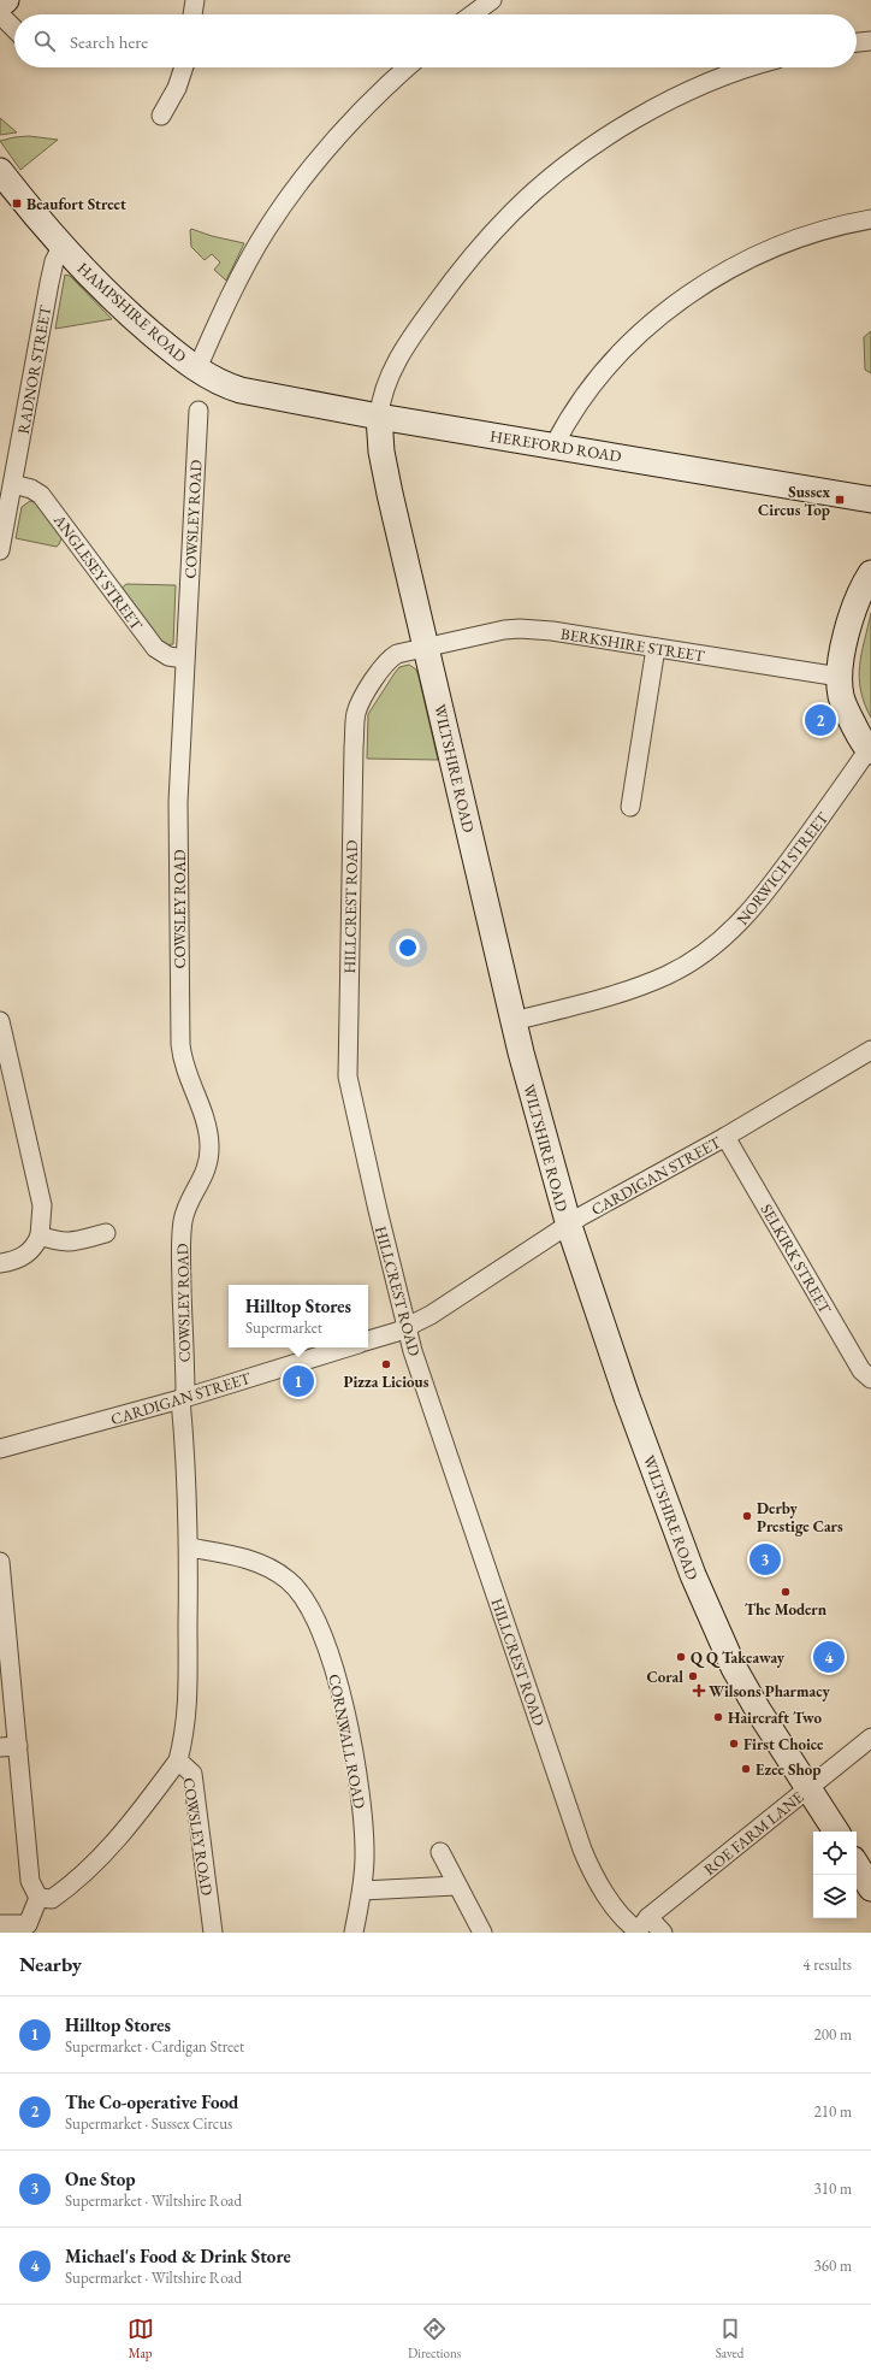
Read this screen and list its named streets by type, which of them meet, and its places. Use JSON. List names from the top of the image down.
{
  "streets": {
    "street": [
      "HAMPSHIRE ROAD",
      "RADNOR STREET",
      "HEREFORD ROAD",
      "COWSLEY ROAD",
      "ANGLESEY STREET",
      "BERKSHIRE STREET",
      "WILTSHIRE ROAD",
      "NORWICH STREET",
      "HILLCREST ROAD",
      "CARDIGAN STREET",
      "SELKIRK STREET",
      "CORNWALL ROAD",
      "ROE FARM LANE"
    ]
  },
  "crossings": [
    ["HAMPSHIRE ROAD", "RADNOR STREET"],
    ["HAMPSHIRE ROAD", "HEREFORD ROAD"],
    ["RADNOR STREET", "ANGLESEY STREET"],
    ["HEREFORD ROAD", "WILTSHIRE ROAD"],
    ["COWSLEY ROAD", "ANGLESEY STREET"],
    ["COWSLEY ROAD", "CARDIGAN STREET"],
    ["COWSLEY ROAD", "CORNWALL ROAD"],
    ["BERKSHIRE STREET", "WILTSHIRE ROAD"],
    ["BERKSHIRE STREET", "HILLCREST ROAD"],
    ["WILTSHIRE ROAD", "NORWICH STREET"],
    ["WILTSHIRE ROAD", "HILLCREST ROAD"],
    ["WILTSHIRE ROAD", "CARDIGAN STREET"],
    ["WILTSHIRE ROAD", "ROE FARM LANE"],
    ["HILLCREST ROAD", "CARDIGAN STREET"],
    ["HILLCREST ROAD", "ROE FARM LANE"],
    ["CARDIGAN STREET", "SELKIRK STREET"]
  ],
  "places": {
    "transit": ["Beaufort Street", "Sussex Circus Top"],
    "other": [
      "Pizza Licious",
      "Derby Prestige Cars",
      "The Modern",
      "Q Q Takeaway",
      "Coral",
      "Haircraft Two",
      "First Choice",
      "Ezee Shop"
    ],
    "health": ["Wilsons Pharmacy"]
  },
  "page": {
    "search": "Search here",
    "pins": [
      "2",
      "1",
      "3",
      "4"
    ],
    "popup": ["Hilltop Stores", "Supermarket"],
    "heading": ["Nearby", "4 results"],
    "list": [
      {
        "mark": "1",
        "name": "Hilltop Stores",
        "note": "Supermarket · Cardigan Street",
        "value": "200 m"
      },
      {
        "mark": "2",
        "name": "The Co-operative Food",
        "note": "Supermarket · Sussex Circus",
        "value": "210 m"
      },
      {
        "mark": "3",
        "name": "One Stop",
        "note": "Supermarket · Wiltshire Road",
        "value": "310 m"
      },
      {
        "mark": "4",
        "name": "Michael's Food & Drink Store",
        "note": "Supermarket · Wiltshire Road",
        "value": "360 m"
      }
    ],
    "nav": ["Map", "Directions", "Saved"]
  }
}
